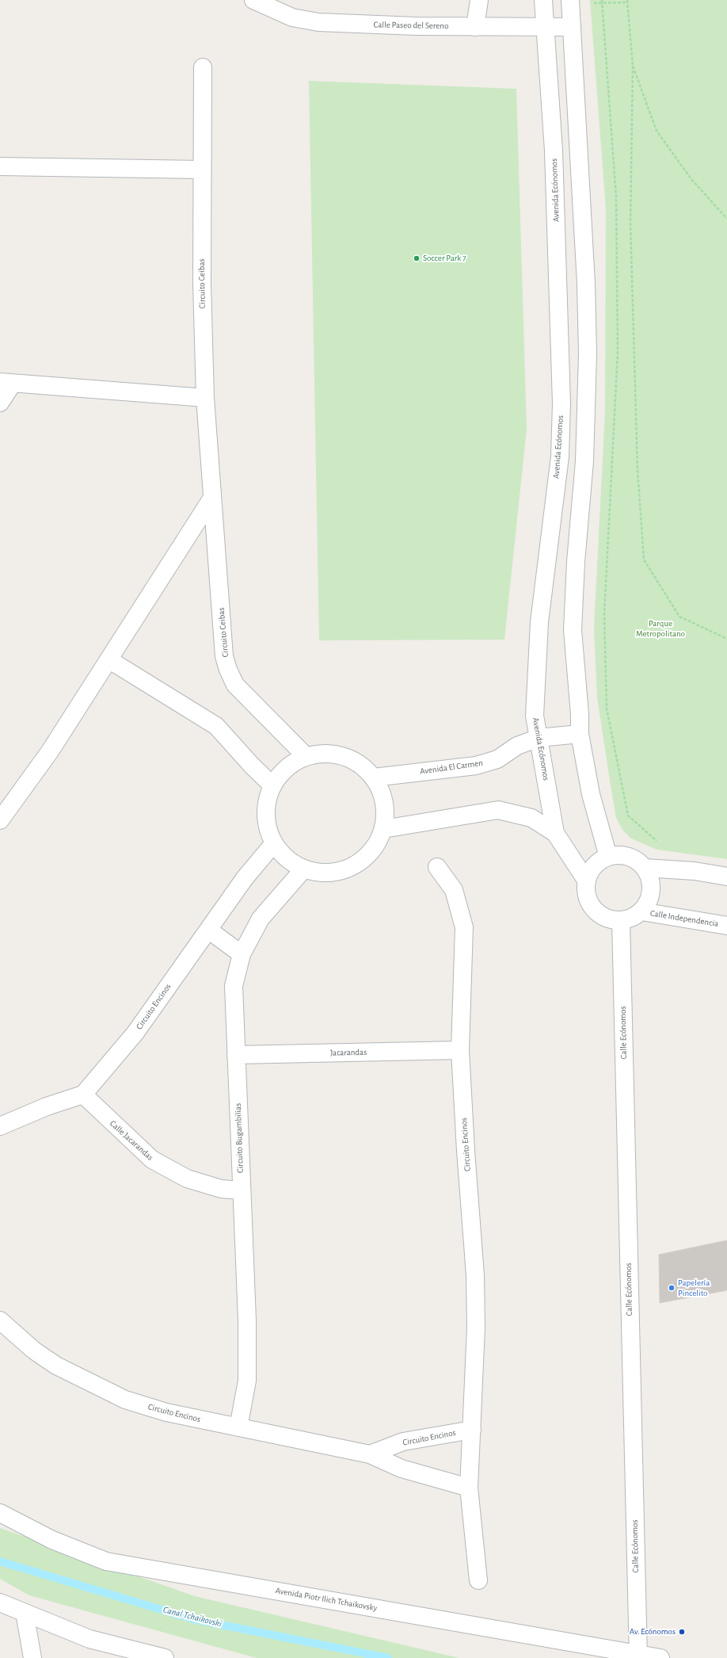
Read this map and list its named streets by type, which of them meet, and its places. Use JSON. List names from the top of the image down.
{
  "streets": {
    "street": [
      "Calle Paseo del Sereno",
      "Avenida Ecónomos",
      "Circuito Ceibas",
      "Avenida El Carmen",
      "Calle Independencia",
      "Circuito Encinos",
      "Calle Ecónomos",
      "Jacarandas",
      "Circuito Bugambilias",
      "Calle Jacarandas",
      "Avenida Piotr Ilich Tchaikovsky"
    ]
  },
  "crossings": [
    ["Calle Paseo del Sereno", "Avenida Ecónomos"],
    ["Avenida Ecónomos", "Avenida El Carmen"],
    ["Avenida Ecónomos", "Calle Independencia"],
    ["Avenida Ecónomos", "Calle Ecónomos"],
    ["Calle Independencia", "Calle Ecónomos"],
    ["Circuito Encinos", "Jacarandas"],
    ["Circuito Encinos", "Circuito Bugambilias"],
    ["Circuito Encinos", "Calle Jacarandas"],
    ["Calle Ecónomos", "Avenida Piotr Ilich Tchaikovsky"],
    ["Jacarandas", "Circuito Bugambilias"],
    ["Circuito Bugambilias", "Calle Jacarandas"]
  ],
  "water": ["Canal Tchaikovski"],
  "parks": ["Parque Metropolitano"],
  "places": ["Soccer Park 7", "Papelería Pincelito", "Av. Ecónomos"]
}
